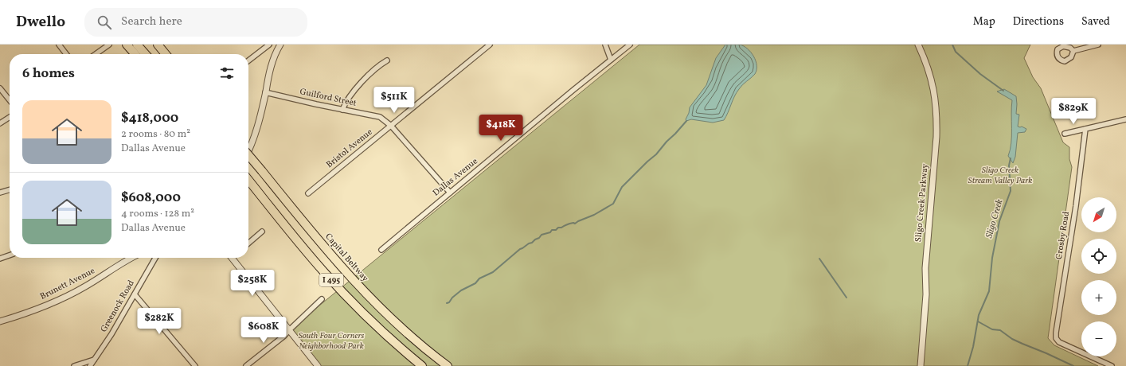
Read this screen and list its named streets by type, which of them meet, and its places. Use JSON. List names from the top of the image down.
{
  "streets": {
    "highway": ["Capital Beltway", "I 495"],
    "street": [
      "Guilford Street",
      "Bristol Avenue",
      "Dallas Avenue",
      "Sligo Creek Parkway",
      "Crosby Road",
      "Brunett Avenue",
      "Greenock Road"
    ]
  },
  "crossings": [
    ["Guilford Street", "Bristol Avenue"],
    ["Guilford Street", "Dallas Avenue"]
  ],
  "water": ["Sligo Creek"],
  "parks": ["Sligo Creek Stream Valley Park", "South Four Corners Neighborhood Park"],
  "north": "bottom left",
  "page": {
    "header": "Dwello",
    "search": "Search here",
    "nav": ["Map", "Directions", "Saved"],
    "heading": "6 homes",
    "price": [
      "$511K",
      "$829K",
      "$418K",
      "$258K",
      "$282K",
      "$608K"
    ],
    "list": [
      {
        "name": "$418,000",
        "note": "2 rooms · 80 m² · Dallas Avenue"
      },
      {
        "name": "$608,000",
        "note": "4 rooms · 128 m² · Dallas Avenue"
      }
    ],
    "map_buttons": ["+", "−"]
  }
}
